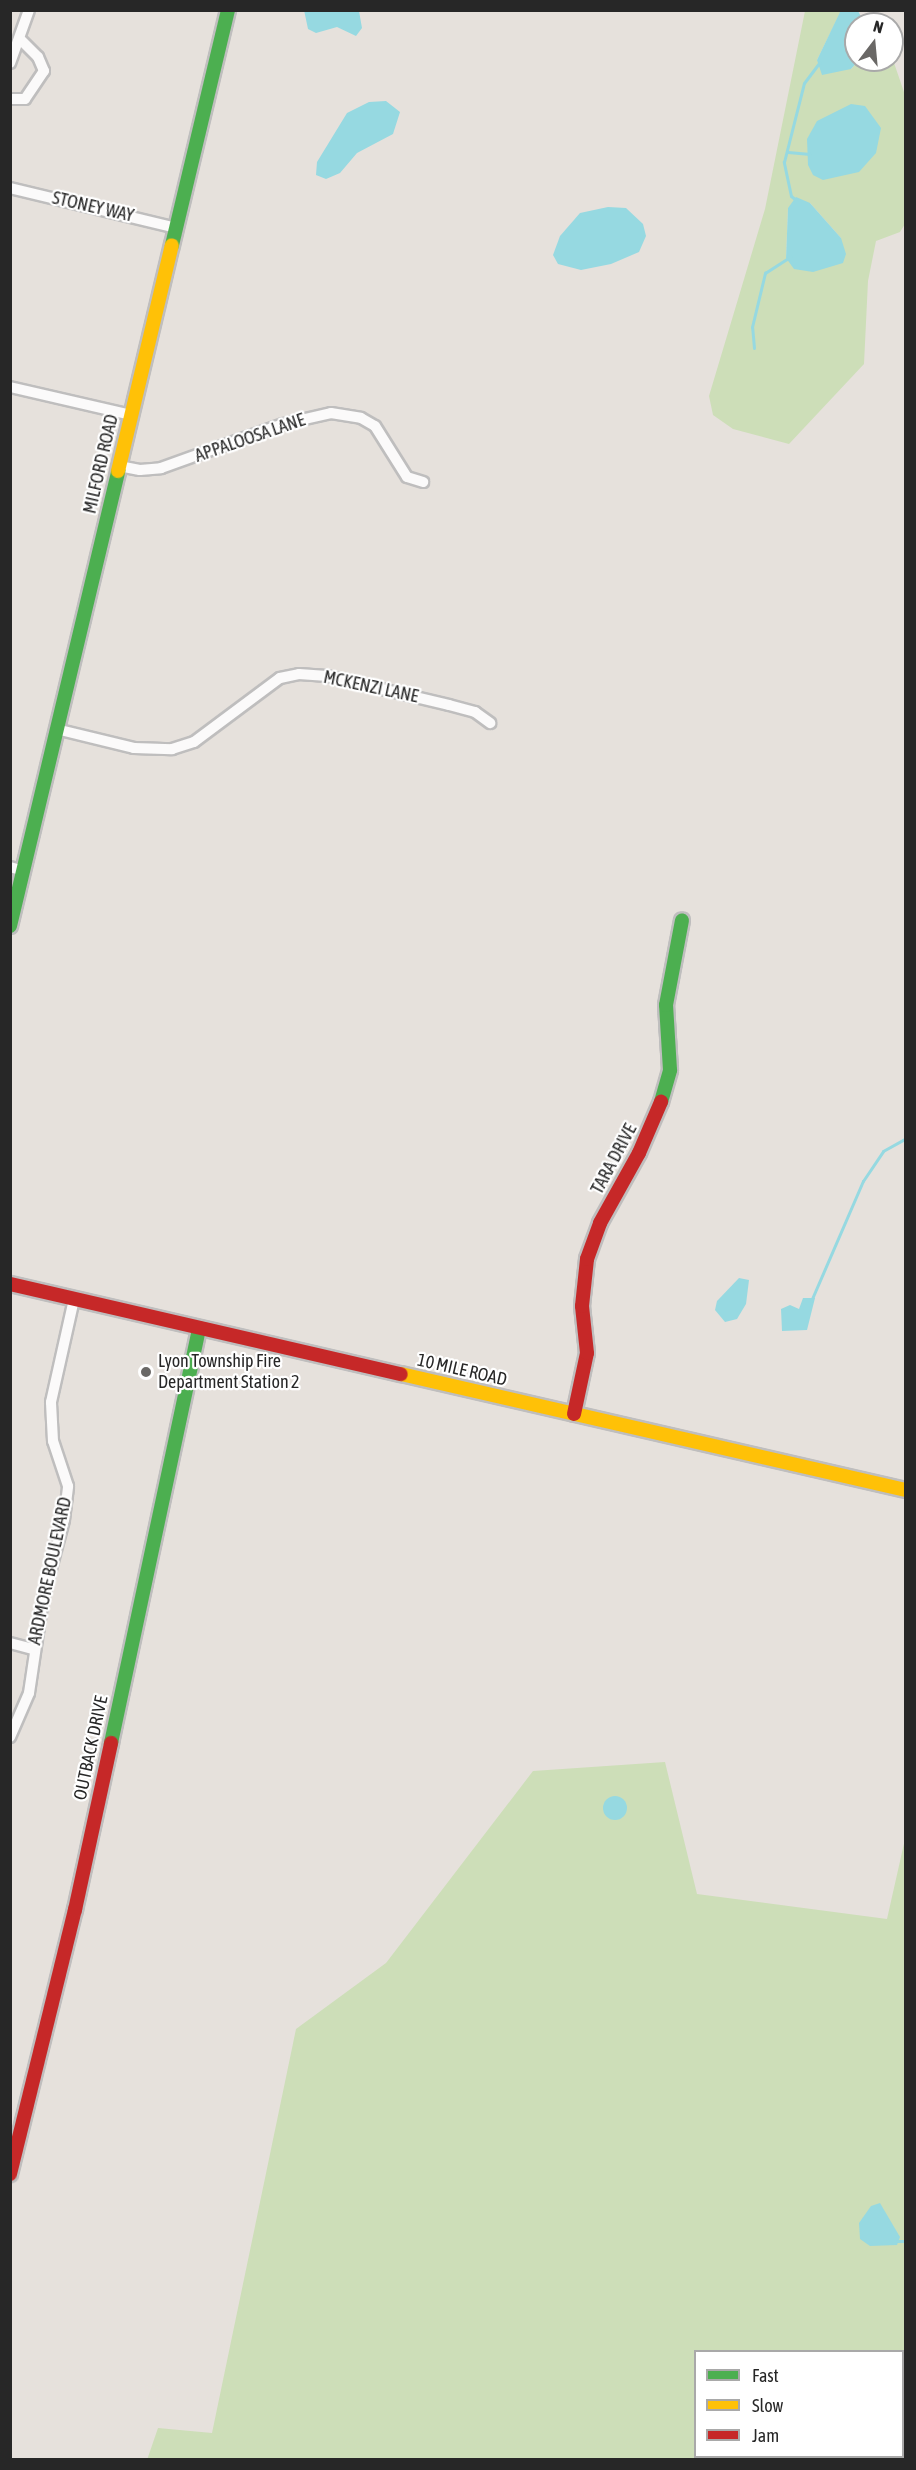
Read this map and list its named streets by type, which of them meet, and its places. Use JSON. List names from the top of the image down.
{
  "streets": {
    "street": [
      "STONEY WAY",
      "APPALOOSA LANE",
      "MILFORD ROAD",
      "MCKENZI LANE",
      "TARA DRIVE",
      "10 MILE ROAD",
      "ARDMORE BOULEVARD",
      "OUTBACK DRIVE"
    ]
  },
  "crossings": [
    ["STONEY WAY", "MILFORD ROAD"],
    ["APPALOOSA LANE", "MILFORD ROAD"],
    ["MILFORD ROAD", "MCKENZI LANE"],
    ["TARA DRIVE", "10 MILE ROAD"],
    ["10 MILE ROAD", "ARDMORE BOULEVARD"],
    ["10 MILE ROAD", "OUTBACK DRIVE"]
  ],
  "places": ["Lyon Township Fire Department Station 2"],
  "legend": ["Fast", "Slow", "Jam"],
  "north": "top"
}
